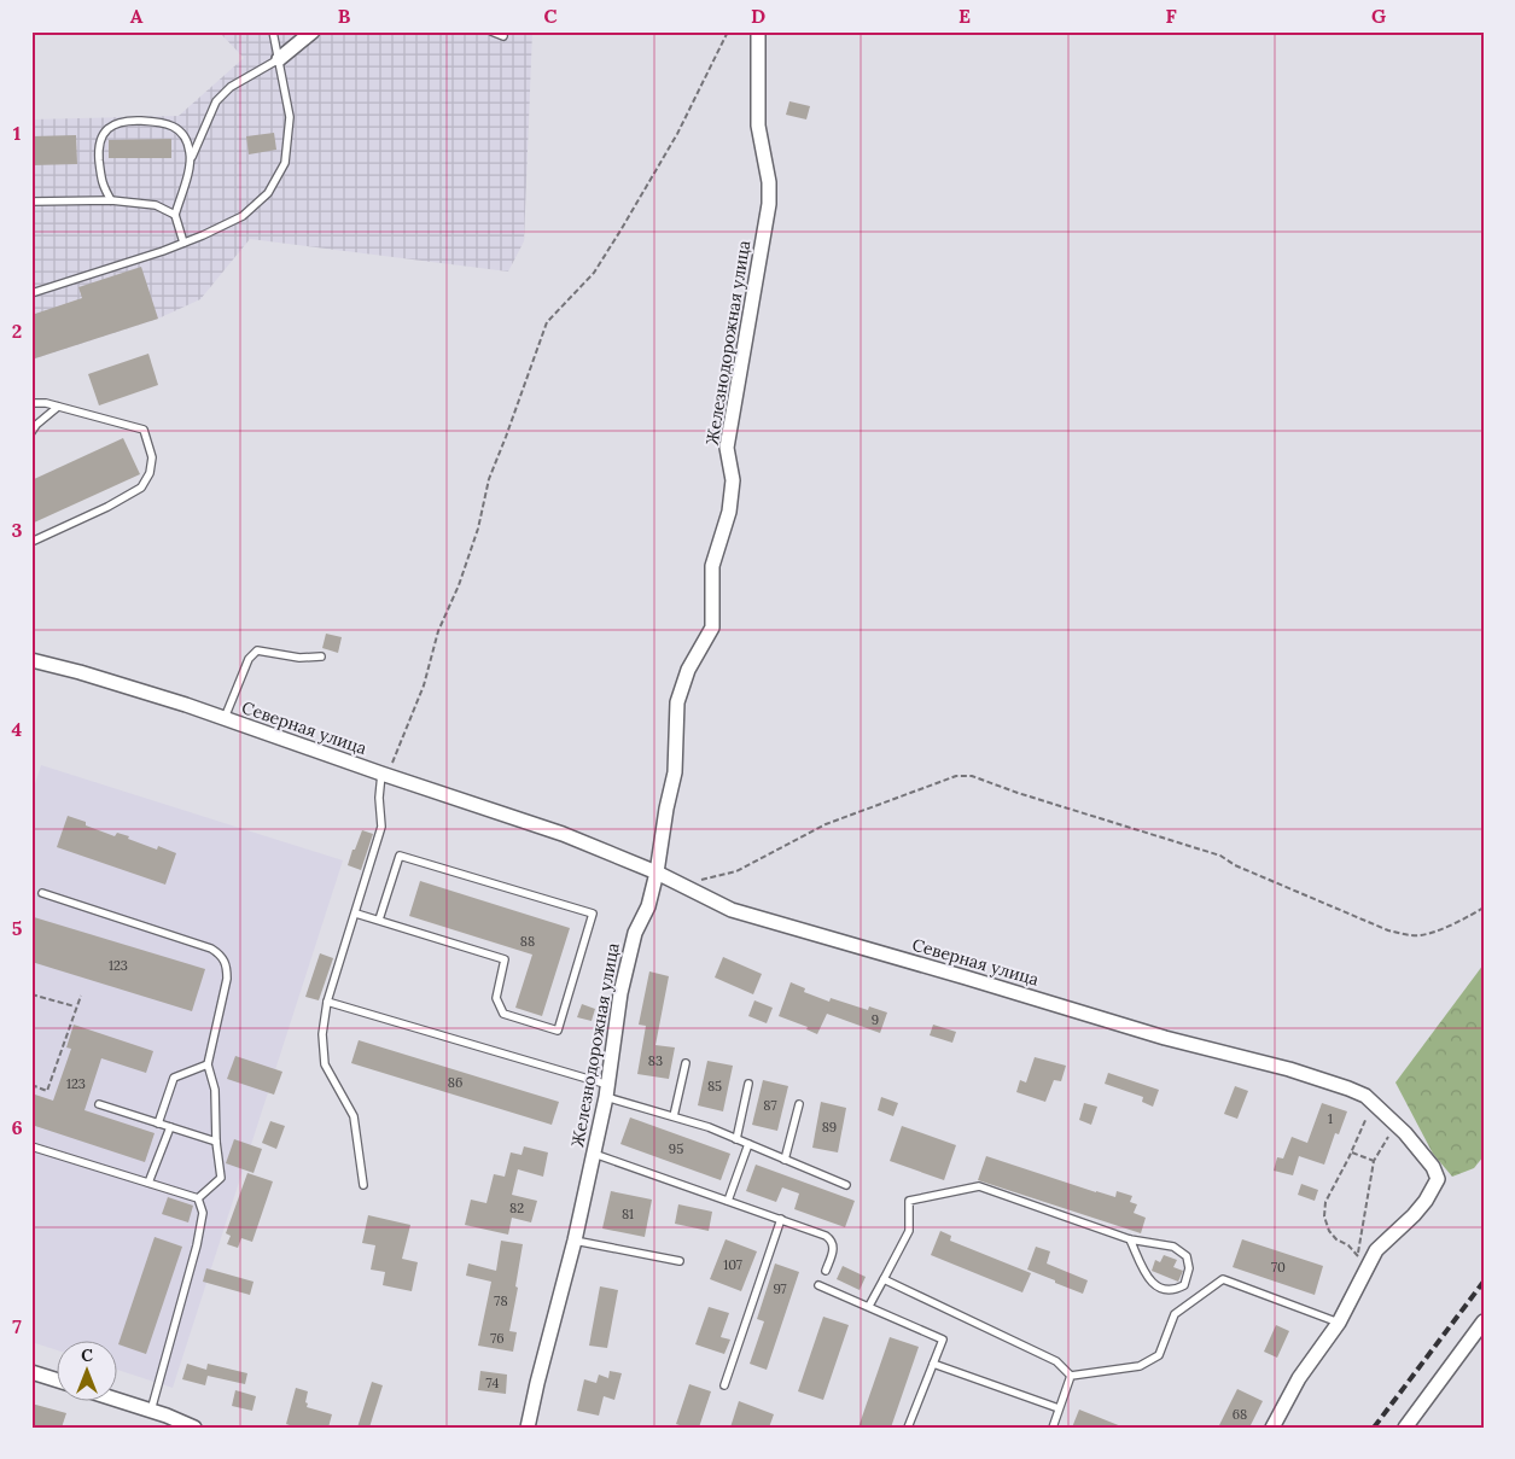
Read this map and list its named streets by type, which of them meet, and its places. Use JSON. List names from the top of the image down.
{
  "streets": {
    "street": ["Железнодорожная улица", "Северная улица"]
  },
  "crossings": [
    ["Железнодорожная улица", "Северная улица"]
  ],
  "house_numbers": [
    "88",
    "123",
    "9",
    "83",
    "86",
    "123",
    "85",
    "87",
    "1",
    "89",
    "95",
    "82",
    "81",
    "107",
    "70",
    "97",
    "78",
    "76",
    "74",
    "68"
  ],
  "north": "top",
  "grid": {
    "columns": [
      "A",
      "B",
      "C",
      "D",
      "E",
      "F",
      "G"
    ],
    "rows": [
      "1",
      "2",
      "3",
      "4",
      "5",
      "6",
      "7"
    ]
  }
}
